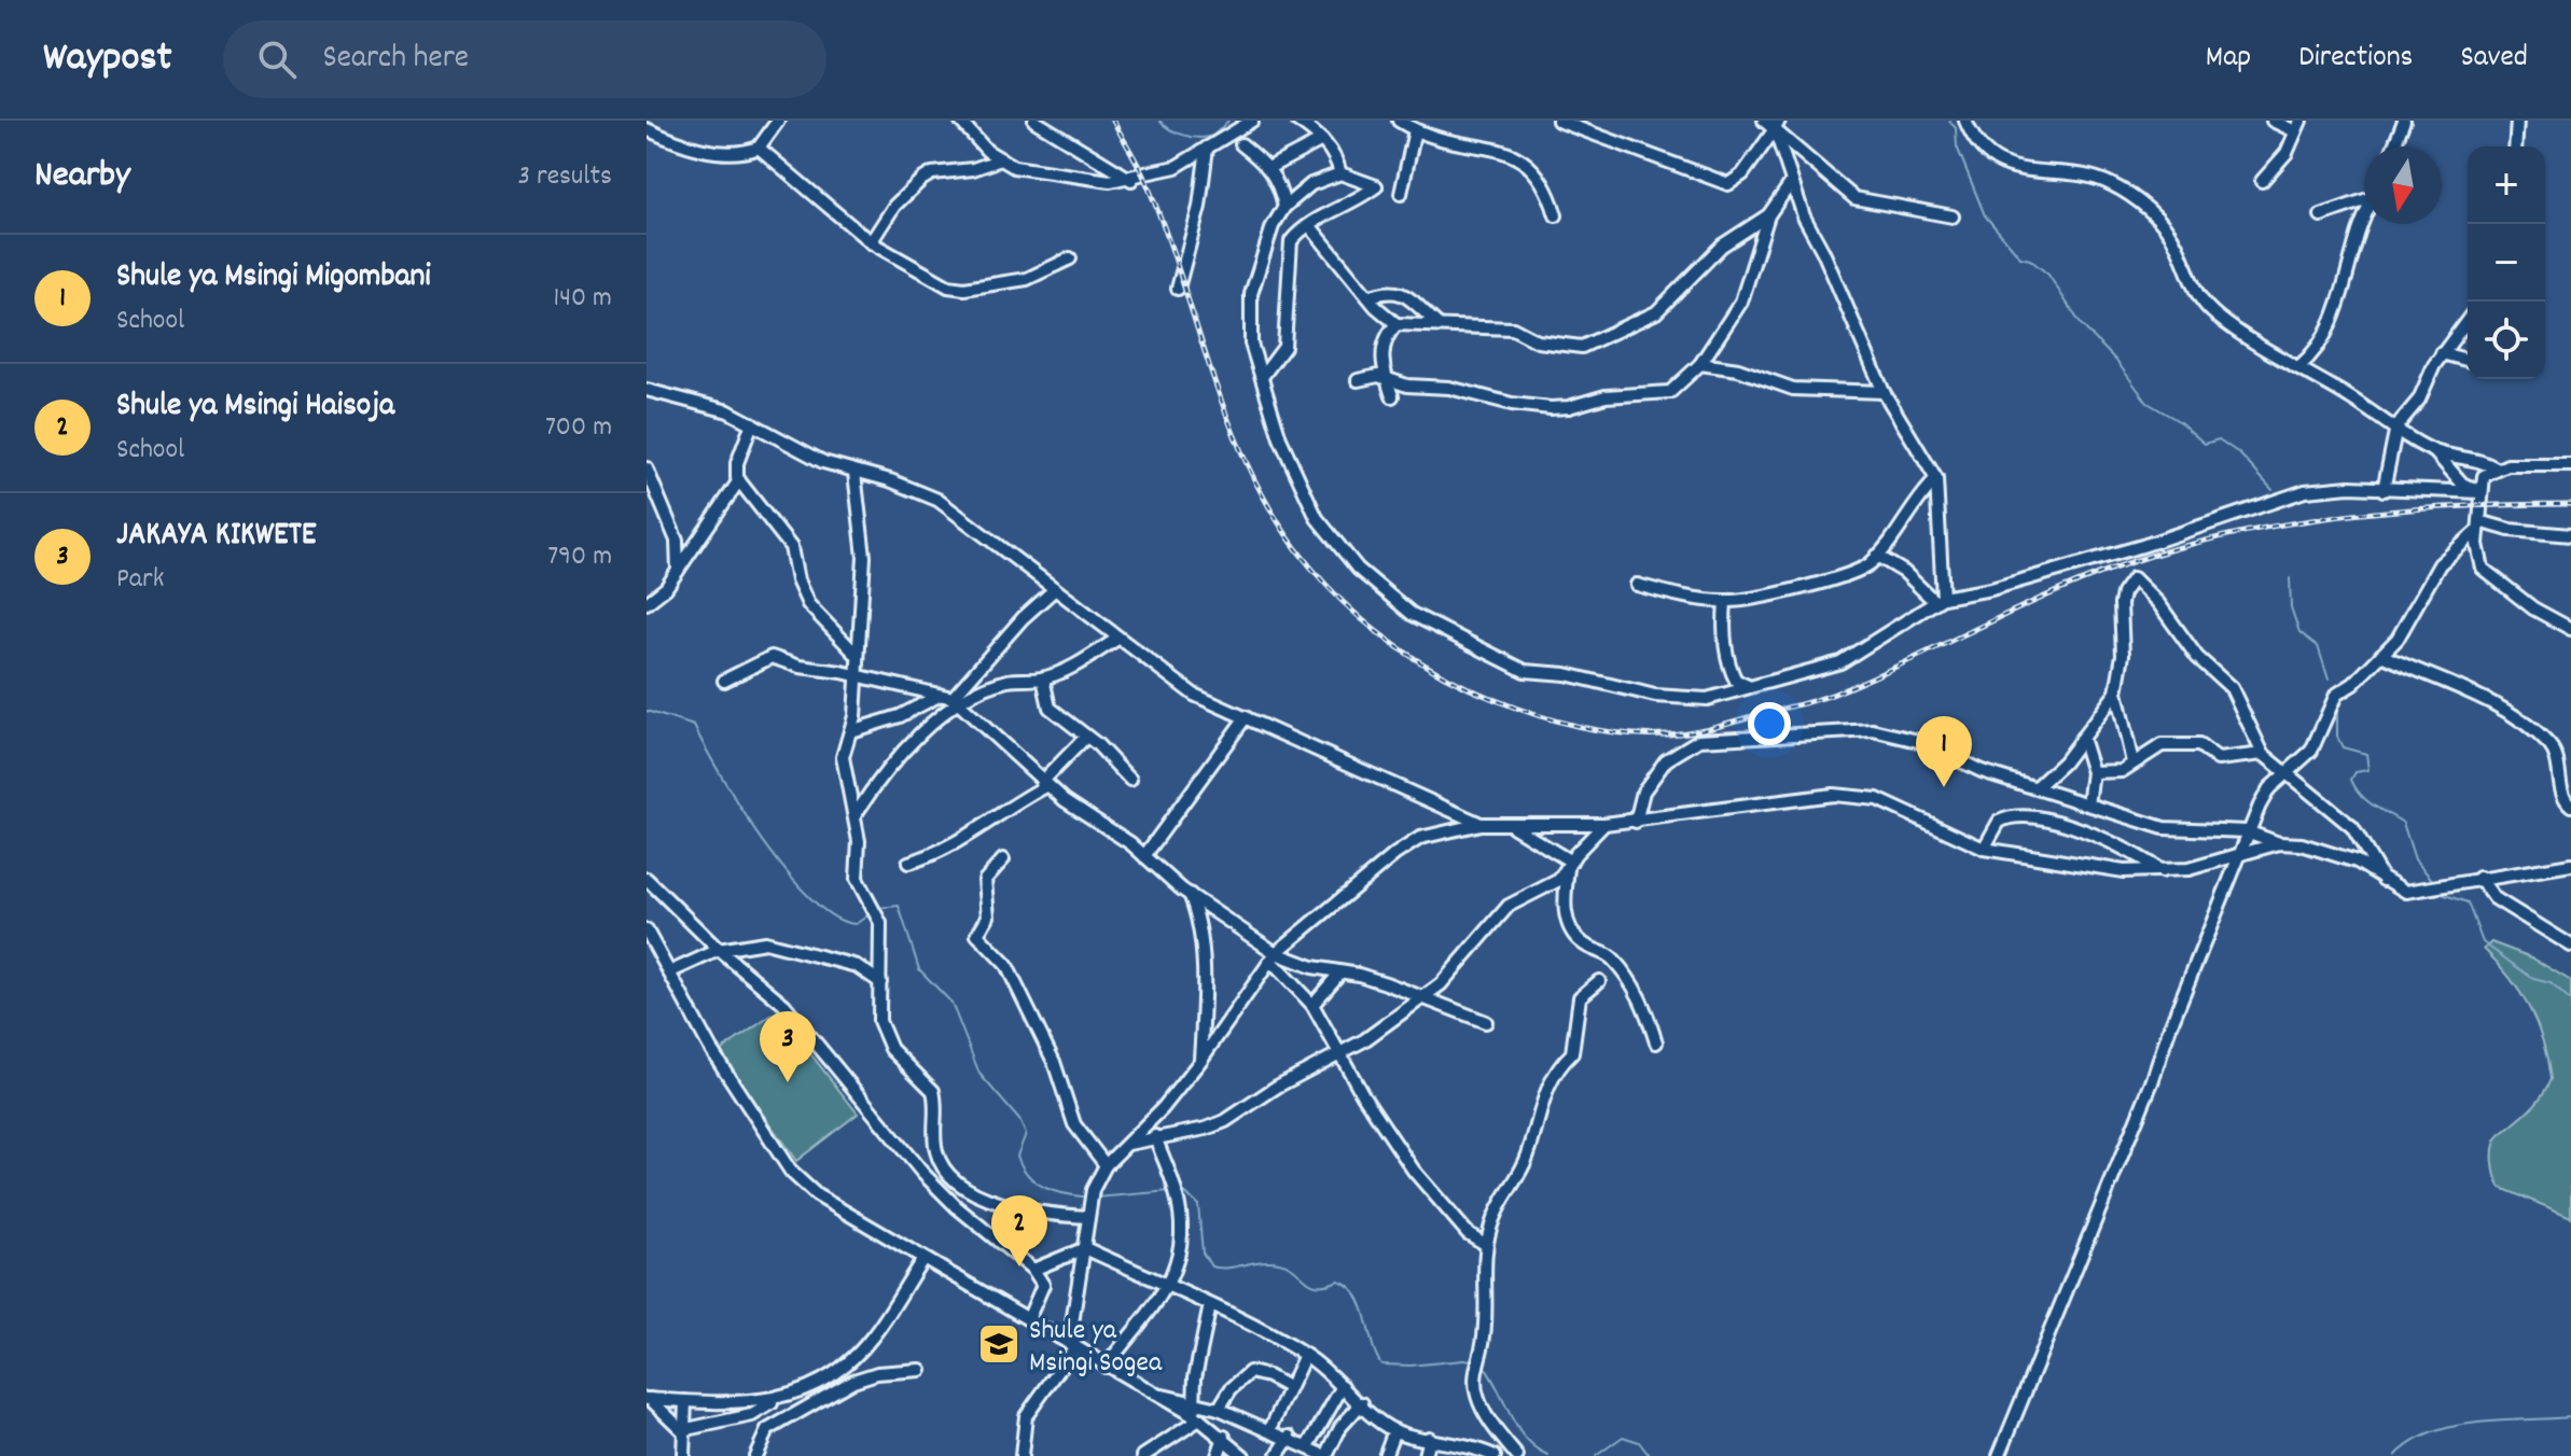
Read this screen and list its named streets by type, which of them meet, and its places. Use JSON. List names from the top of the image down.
{
  "places": {
    "school or university": ["Shule ya Msingi Sogea"]
  },
  "north": "bottom",
  "page": {
    "header": "Waypost",
    "search": "Search here",
    "nav": ["Map", "Directions", "Saved"],
    "heading": ["Nearby", "3 results"],
    "map_buttons": ["+", "−"],
    "list": [
      {
        "mark": "1",
        "name": "Shule ya Msingi Migombani",
        "note": "School",
        "value": "140 m"
      },
      {
        "mark": "2",
        "name": "Shule ya Msingi Haisoja",
        "note": "School",
        "value": "700 m"
      },
      {
        "mark": "3",
        "name": "JAKAYA KIKWETE",
        "note": "Park",
        "value": "790 m"
      }
    ],
    "pins": ["1", "3", "2"]
  }
}
